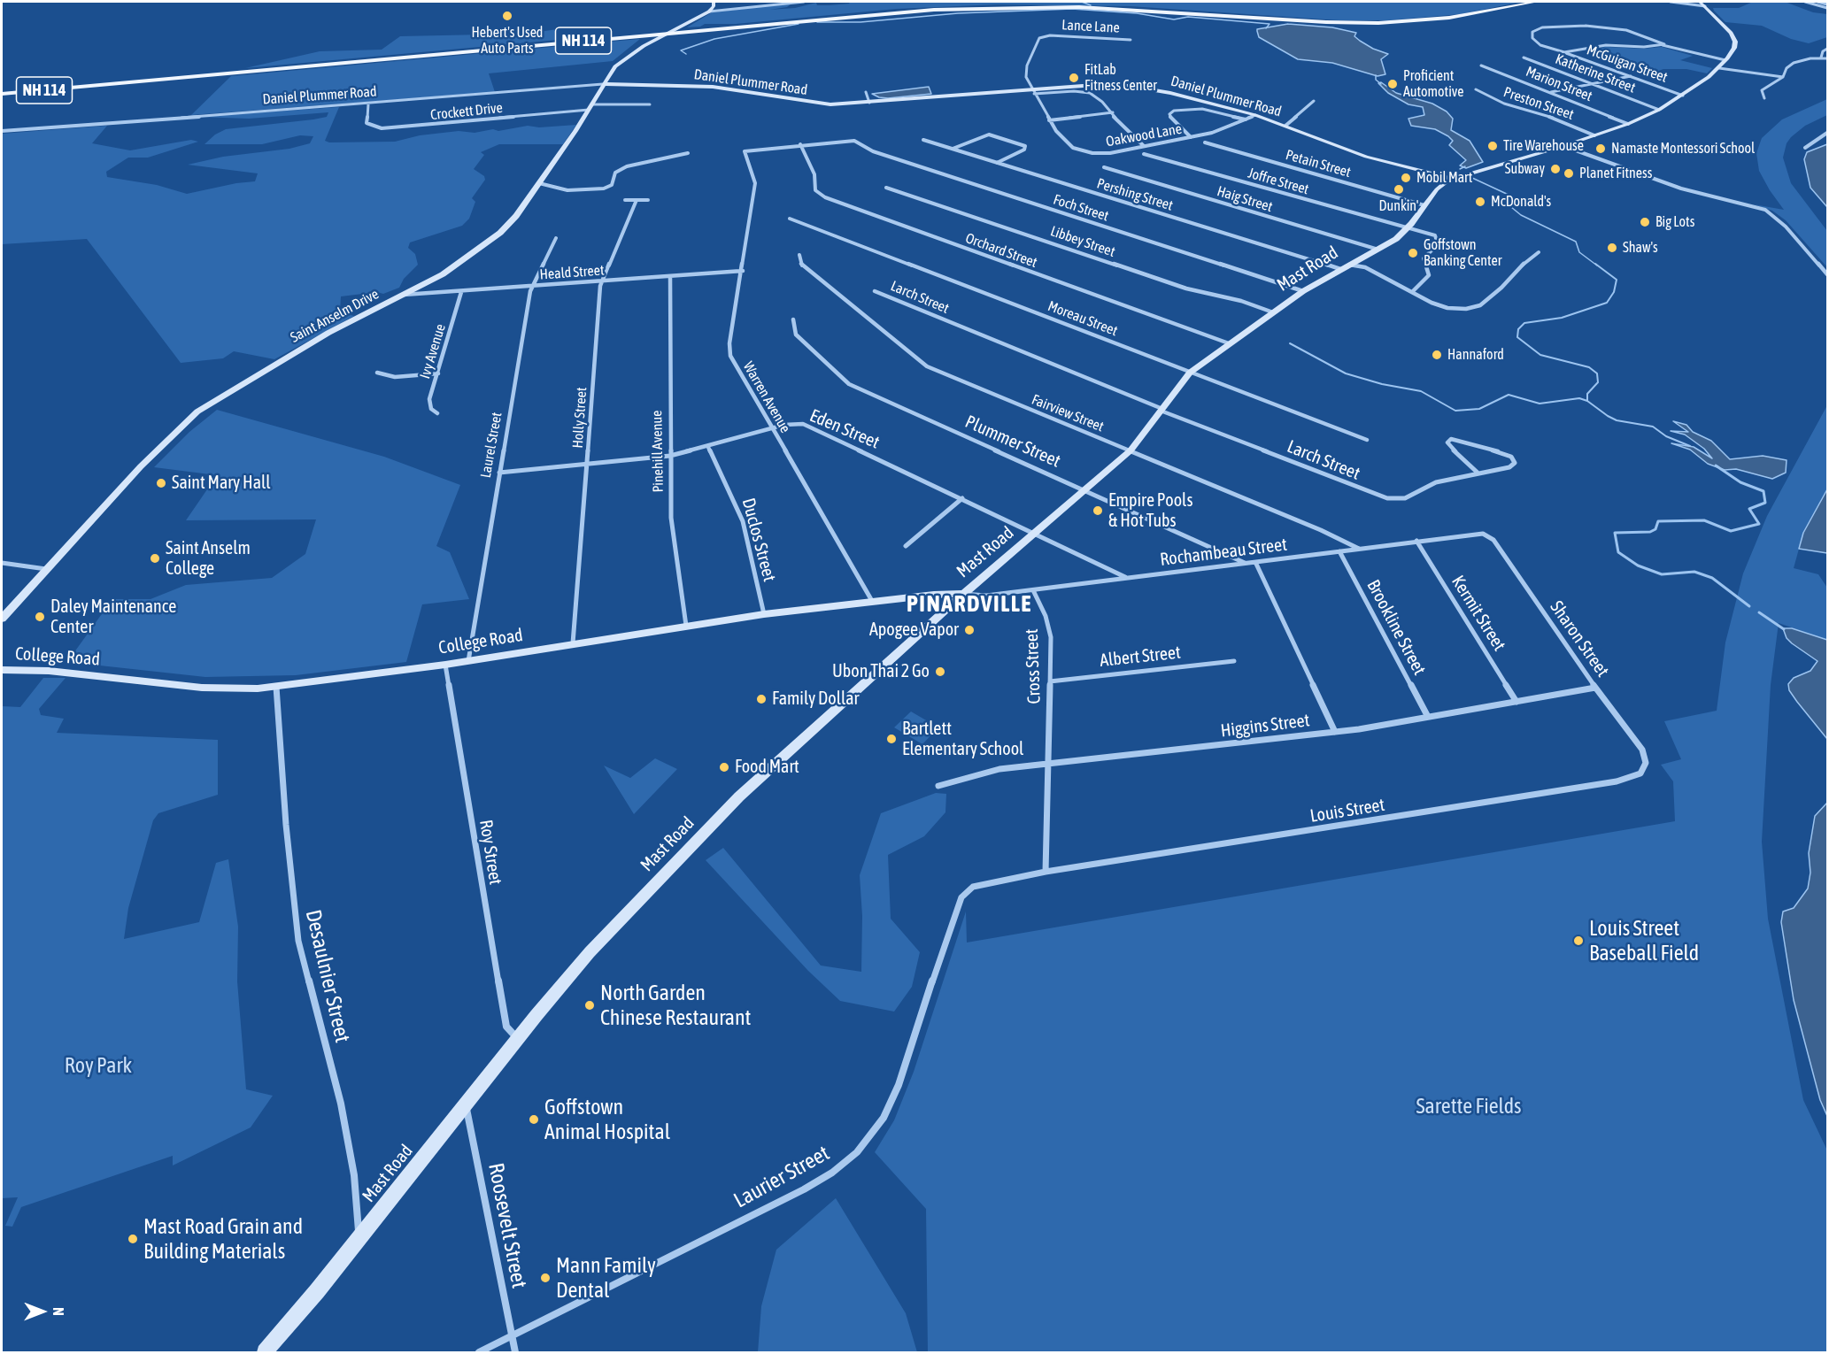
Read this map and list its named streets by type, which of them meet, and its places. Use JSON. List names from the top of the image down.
{
  "streets": {
    "main road": ["NH 114"],
    "street": [
      "Lance Lane",
      "McGuigan Street",
      "Katherine Street",
      "Daniel Plummer Road",
      "Marion Street",
      "Preston Street",
      "Crockett Drive",
      "Oakwood Lane",
      "Petain Street",
      "Joffre Street",
      "Pershing Street",
      "Haig Street",
      "Foch Street",
      "Libbey Street",
      "Orchard Street",
      "Mast Road",
      "Heald Street",
      "Larch Street",
      "Saint Anselm Drive",
      "Moreau Street",
      "Ivy Avenue",
      "Warren Avenue",
      "Fairview Street",
      "Holly Street",
      "Eden Street",
      "Plummer Street",
      "Laurel Street",
      "Pinehill Avenue",
      "Duclos Street",
      "Rochambeau Street",
      "Kermit Street",
      "Brookline Street",
      "Sharon Street",
      "College Road",
      "Albert Street",
      "Cross Street",
      "Higgins Street",
      "Louis Street",
      "Roy Street",
      "Desaulnier Street",
      "Laurier Street",
      "Roosevelt Street"
    ]
  },
  "crossings": [
    ["Lance Lane", "Oakwood Lane"],
    ["NH 114", "Saint Anselm Drive"],
    ["McGuigan Street", "Mast Road"],
    ["Katherine Street", "Mast Road"],
    ["Daniel Plummer Road", "Crockett Drive"],
    ["Daniel Plummer Road", "Oakwood Lane"],
    ["Daniel Plummer Road", "Mast Road"],
    ["Daniel Plummer Road", "Saint Anselm Drive"],
    ["Marion Street", "Mast Road"],
    ["Preston Street", "Mast Road"],
    ["Crockett Drive", "Saint Anselm Drive"],
    ["Petain Street", "Mast Road"],
    ["Joffre Street", "Mast Road"],
    ["Pershing Street", "Mast Road"],
    ["Haig Street", "Mast Road"],
    ["Foch Street", "Orchard Street"],
    ["Foch Street", "Mast Road"],
    ["Foch Street", "Warren Avenue"],
    ["Libbey Street", "Mast Road"],
    ["Orchard Street", "Mast Road"],
    ["Orchard Street", "Warren Avenue"],
    ["Mast Road", "Larch Street"],
    ["Mast Road", "Moreau Street"],
    ["Mast Road", "Fairview Street"],
    ["Mast Road", "Eden Street"],
    ["Mast Road", "Plummer Street"],
    ["Mast Road", "Rochambeau Street"],
    ["Mast Road", "College Road"],
    ["Mast Road", "Roy Street"],
    ["Mast Road", "Desaulnier Street"],
    ["Mast Road", "Roosevelt Street"],
    ["Heald Street", "Saint Anselm Drive"],
    ["Heald Street", "Ivy Avenue"],
    ["Heald Street", "Warren Avenue"],
    ["Heald Street", "Holly Street"],
    ["Heald Street", "Laurel Street"],
    ["Heald Street", "Pinehill Avenue"],
    ["Warren Avenue", "Eden Street"],
    ["Warren Avenue", "College Road"],
    ["Fairview Street", "Rochambeau Street"],
    ["Holly Street", "Eden Street"],
    ["Holly Street", "College Road"],
    ["Eden Street", "Laurel Street"],
    ["Eden Street", "Pinehill Avenue"],
    ["Eden Street", "Duclos Street"],
    ["Eden Street", "Rochambeau Street"],
    ["Plummer Street", "Rochambeau Street"],
    ["Laurel Street", "College Road"],
    ["Pinehill Avenue", "College Road"],
    ["Duclos Street", "College Road"],
    ["Rochambeau Street", "Kermit Street"],
    ["Rochambeau Street", "Brookline Street"],
    ["Rochambeau Street", "Sharon Street"],
    ["Rochambeau Street", "College Road"],
    ["Rochambeau Street", "Cross Street"],
    ["Kermit Street", "Higgins Street"],
    ["Brookline Street", "Higgins Street"],
    ["Sharon Street", "Higgins Street"],
    ["Sharon Street", "Louis Street"],
    ["College Road", "Roy Street"],
    ["College Road", "Desaulnier Street"],
    ["Albert Street", "Cross Street"],
    ["Cross Street", "Higgins Street"],
    ["Cross Street", "Louis Street"],
    ["Cross Street", "Laurier Street"],
    ["Louis Street", "Laurier Street"],
    ["Laurier Street", "Roosevelt Street"]
  ],
  "districts": ["PINARDVILLE"],
  "parks": ["Roy Park", "Sarette Fields"],
  "places": [
    "Hebert's Used Auto Parts",
    "FitLab Fitness Center",
    "Proficient Automotive",
    "Tire Warehouse",
    "Namaste Montessori School",
    "Subway",
    "Planet Fitness",
    "Mobil Mart",
    "Dunkin'",
    "McDonald's",
    "Big Lots",
    "Shaw's",
    "Goffstown Banking Center",
    "Hannaford",
    "Saint Mary Hall",
    "Empire Pools & Hot Tubs",
    "Saint Anselm College",
    "Daley Maintenance Center",
    "Apogee Vapor",
    "Ubon Thai 2 Go",
    "Family Dollar",
    "Bartlett Elementary School",
    "Food Mart",
    "Louis Street Baseball Field",
    "North Garden Chinese Restaurant",
    "Goffstown Animal Hospital",
    "Mast Road Grain and Building Materials",
    "Mann Family Dental"
  ],
  "north": "right"
}
